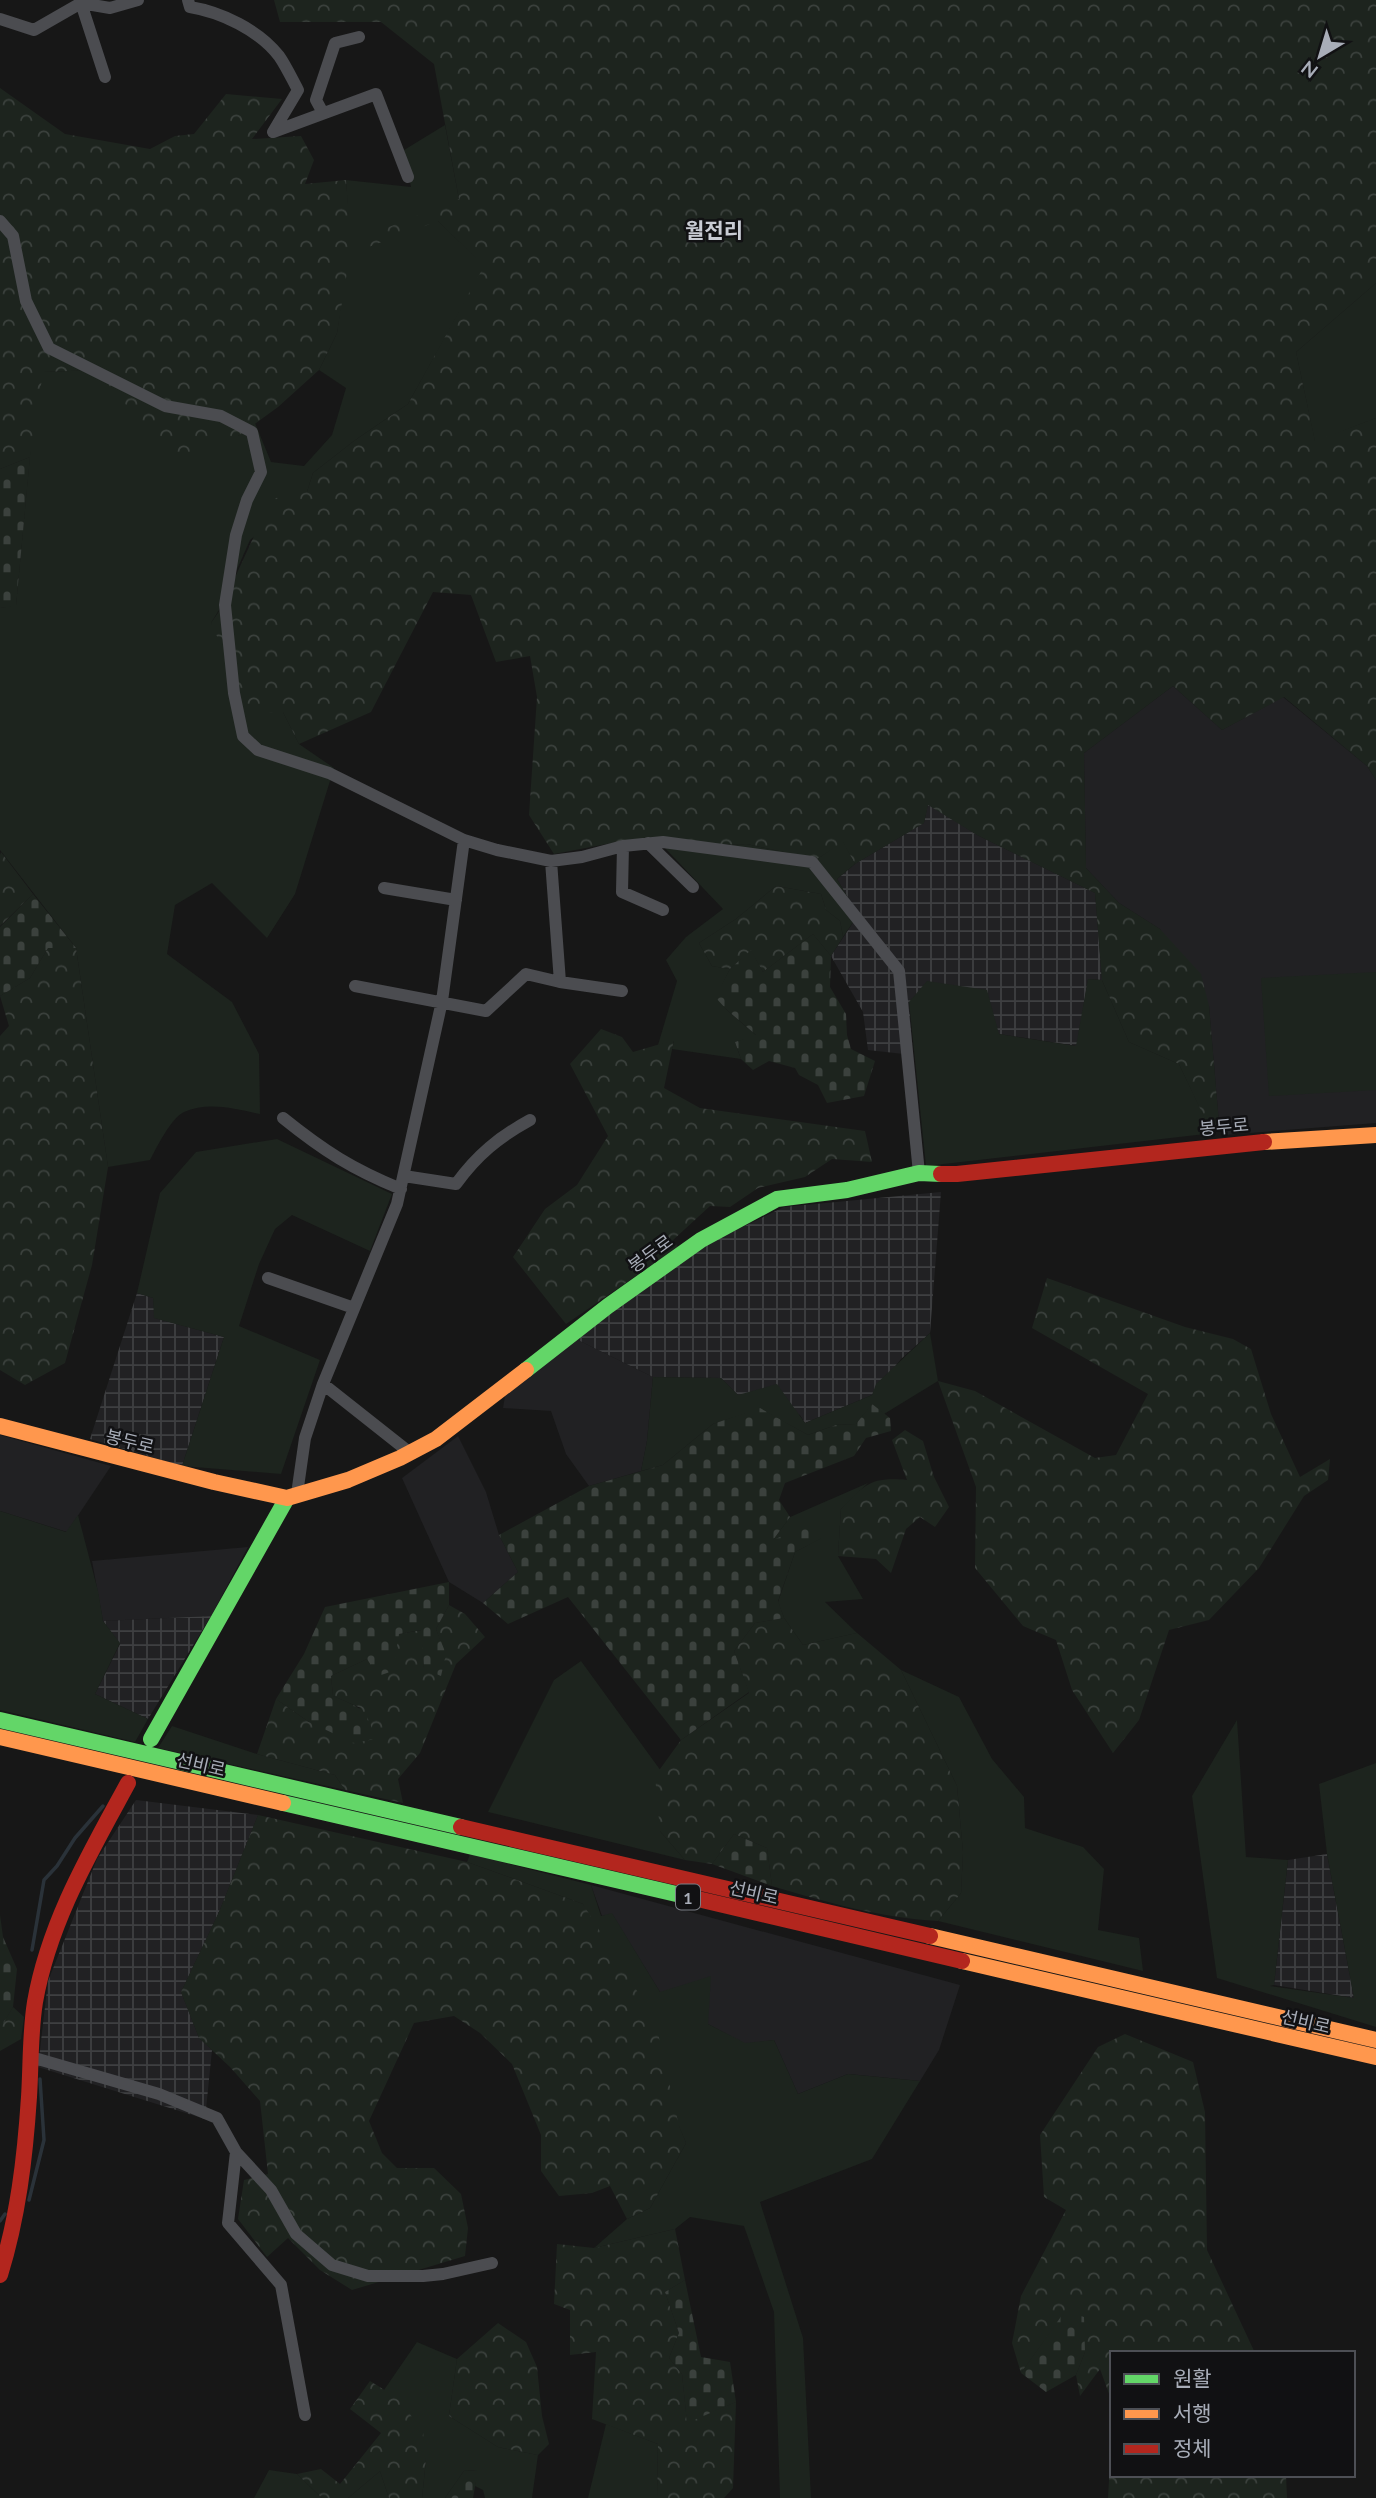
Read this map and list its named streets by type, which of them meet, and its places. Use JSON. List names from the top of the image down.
{
  "streets": {
    "main road": ["봉두로", "선비로", "1"]
  },
  "districts": ["월전리"],
  "legend": ["원활", "서행", "정체"],
  "north": "bottom left"
}
